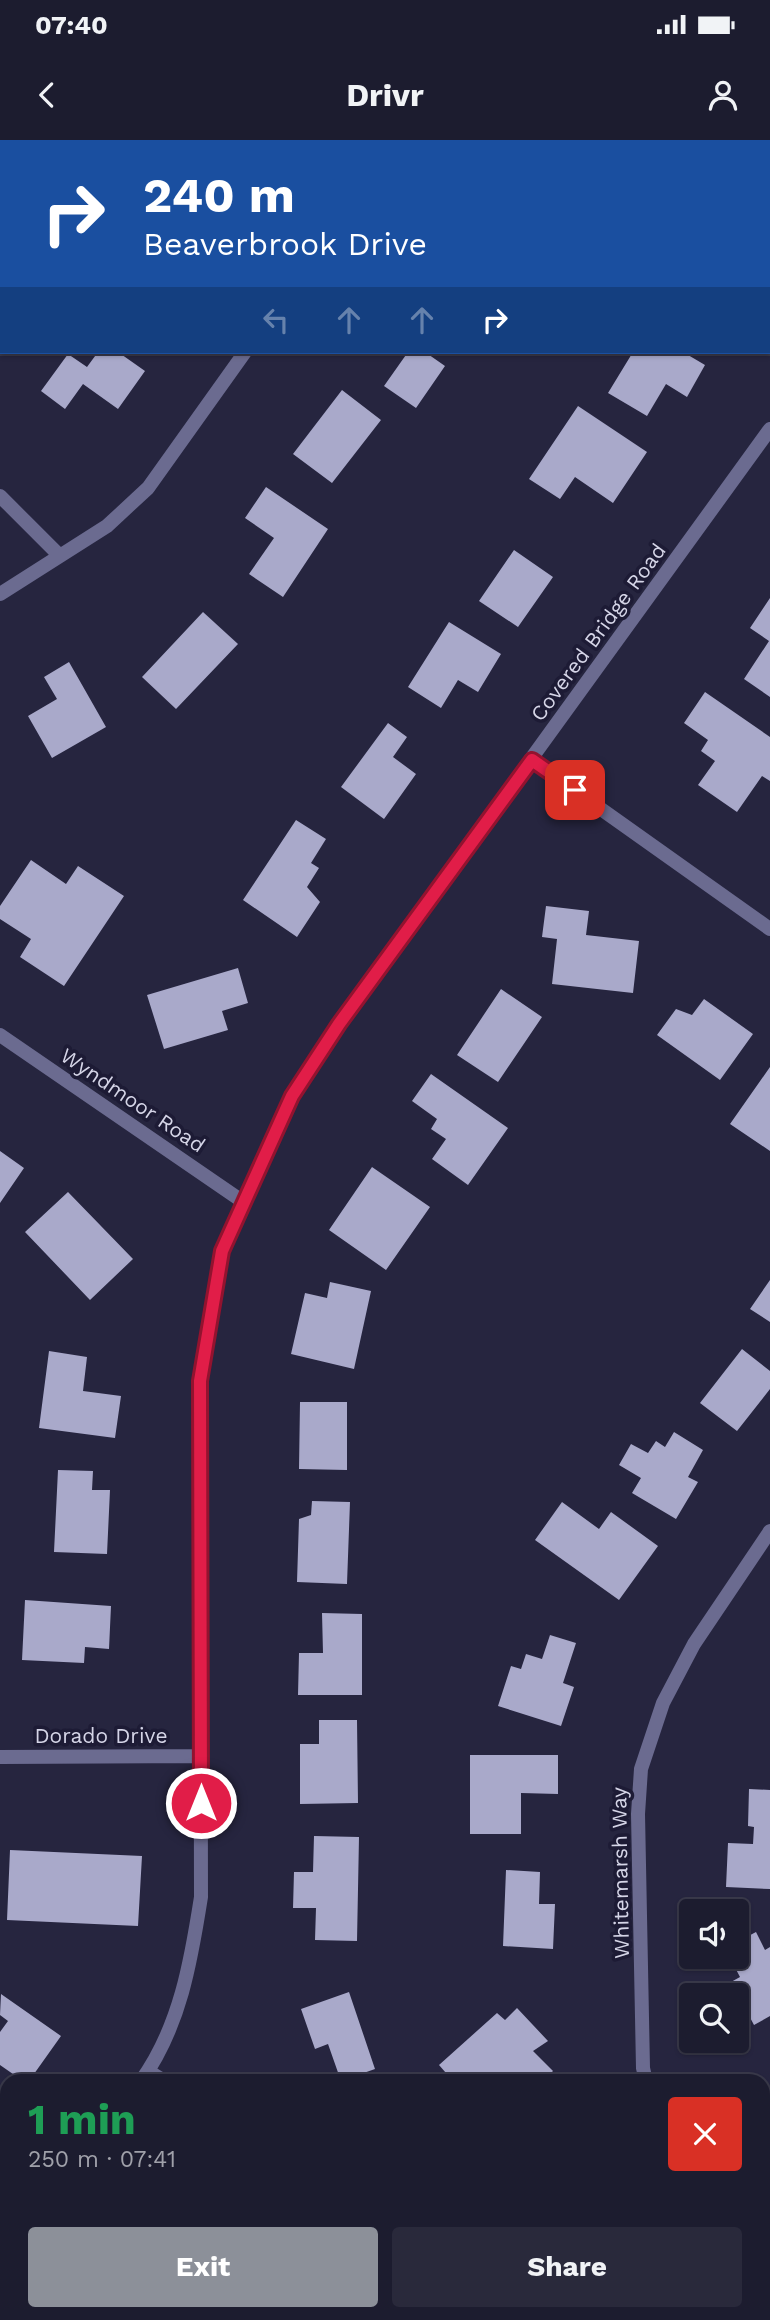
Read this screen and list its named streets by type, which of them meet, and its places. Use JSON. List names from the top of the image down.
{
  "streets": {
    "street": [
      "Covered Bridge Road",
      "Wyndmoor Road",
      "Dorado Drive",
      "Whitemarsh Way"
    ]
  },
  "crossings": [
    ["Covered Bridge Road", "Wyndmoor Road"],
    ["Covered Bridge Road", "Dorado Drive"]
  ],
  "page": {
    "status": "07:40",
    "header": "Drivr",
    "turn": ["240 m", "Beaverbrook Drive"],
    "heading": ["1 min", "250 m · 07:41"],
    "buttons": ["Exit", "Share"]
  }
}
